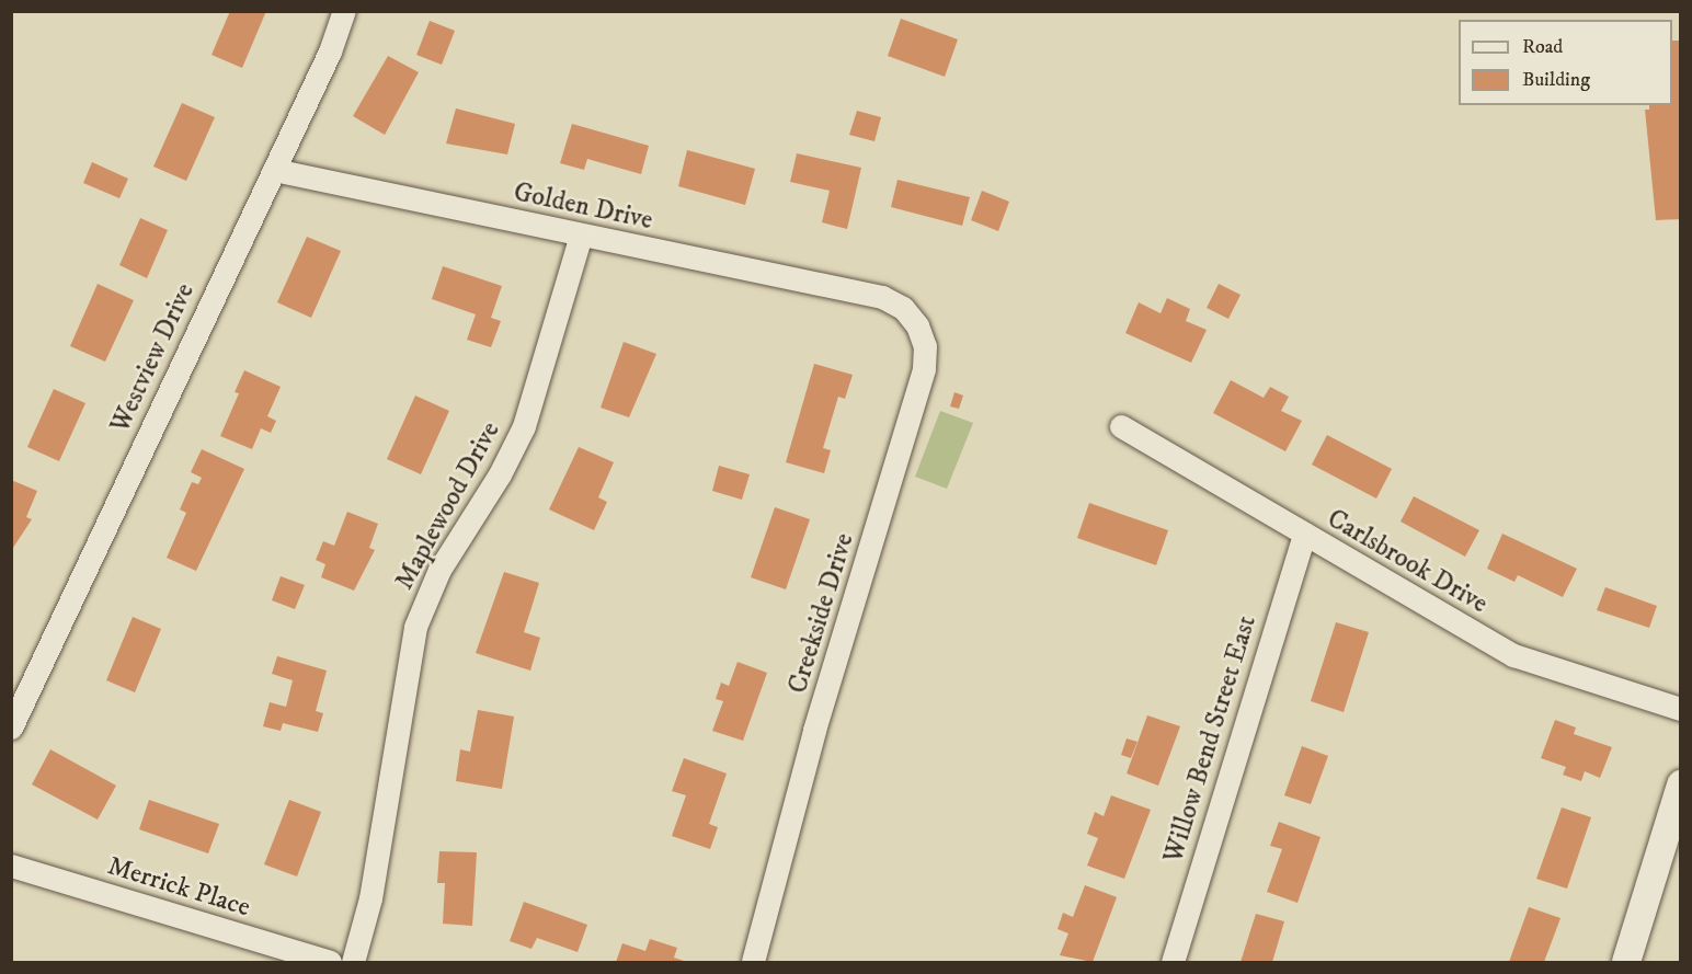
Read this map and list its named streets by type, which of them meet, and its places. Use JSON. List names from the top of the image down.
{
  "streets": {
    "street": [
      "Golden Drive",
      "Westview Drive",
      "Maplewood Drive",
      "Carlsbrook Drive",
      "Creekside Drive",
      "Willow Bend Street East",
      "Merrick Place"
    ]
  },
  "crossings": [
    ["Golden Drive", "Westview Drive"],
    ["Golden Drive", "Maplewood Drive"],
    ["Golden Drive", "Creekside Drive"],
    ["Carlsbrook Drive", "Willow Bend Street East"]
  ],
  "legend": ["Road", "Building"]
}
